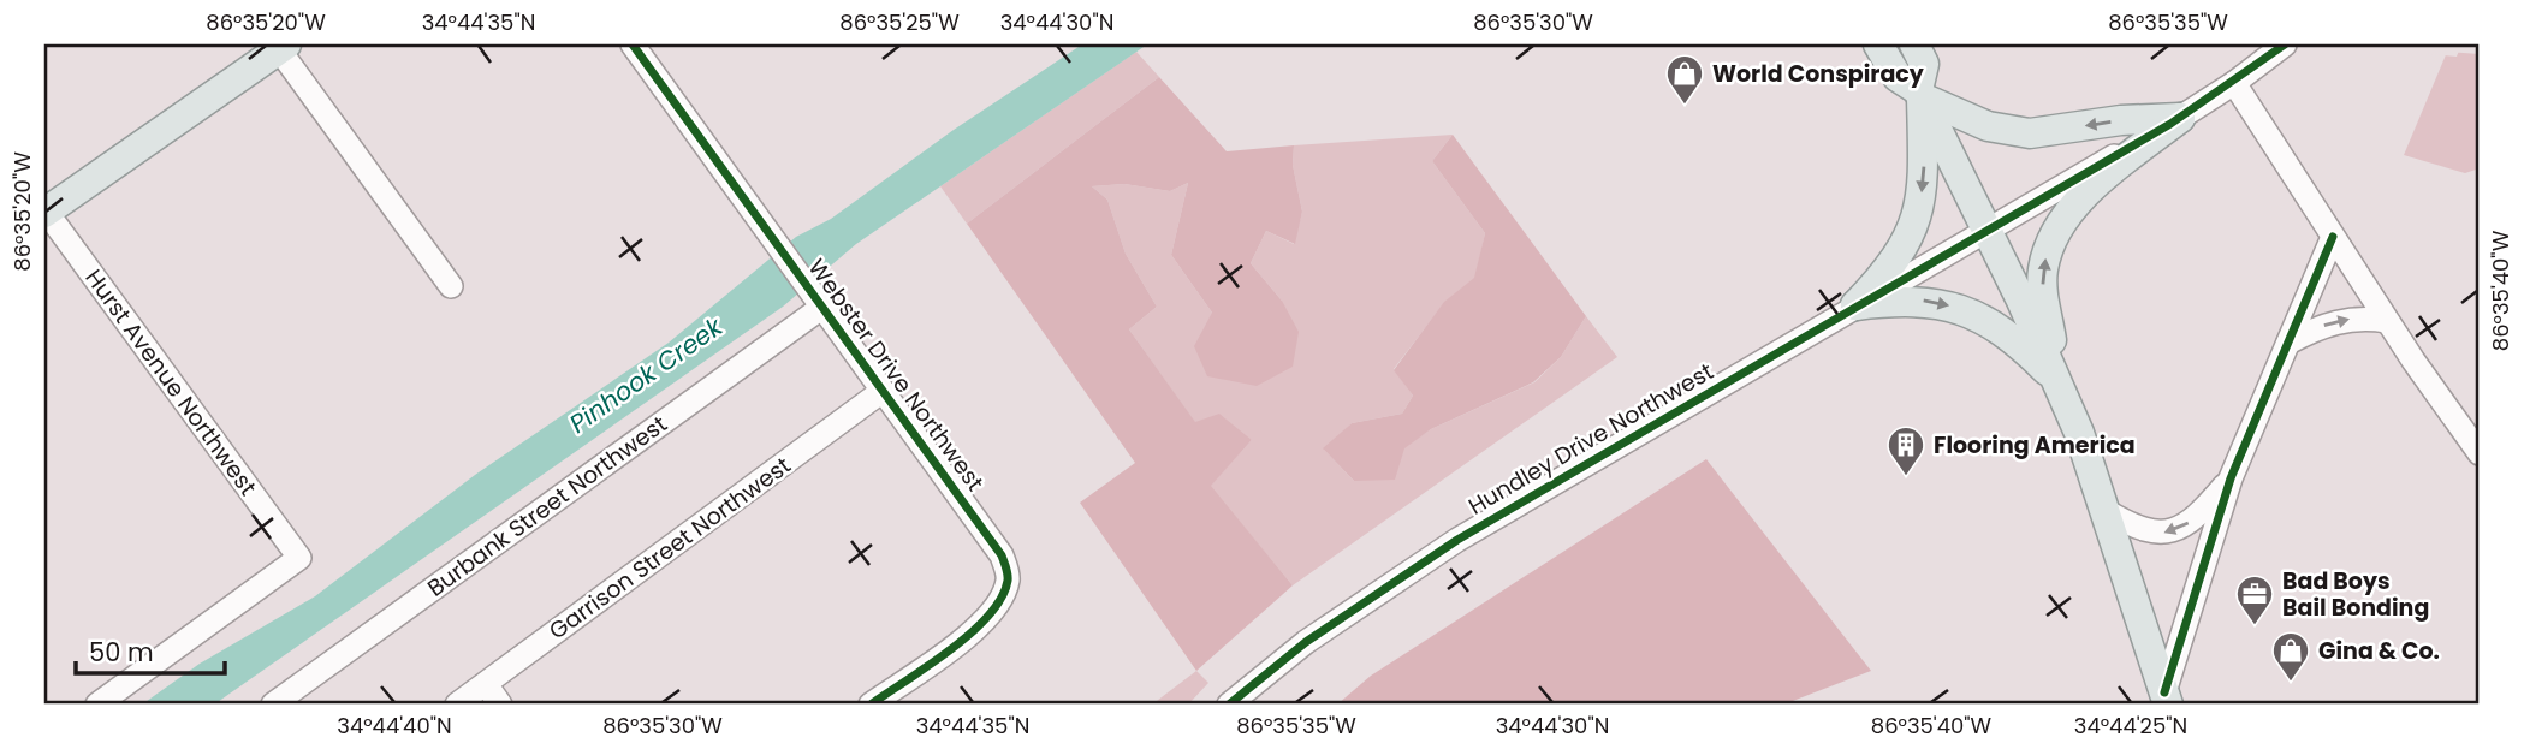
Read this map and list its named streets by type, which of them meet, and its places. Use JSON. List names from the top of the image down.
{
  "streets": {
    "street": [
      "Webster Drive Northwest",
      "Hurst Avenue Northwest",
      "Hundley Drive Northwest",
      "Burbank Street Northwest",
      "Garrison Street Northwest"
    ]
  },
  "crossings": [
    ["Webster Drive Northwest", "Burbank Street Northwest"],
    ["Webster Drive Northwest", "Garrison Street Northwest"]
  ],
  "water": ["Pinhook Creek"],
  "places": {
    "shop": ["World Conspiracy", "Gina & Co."],
    "building": ["Flooring America"],
    "office": ["Bad Boys Bail Bonding"]
  },
  "scale_bar": "50 m",
  "coordinates": [
    "86°35'20\"W",
    "34°44'35\"N",
    "86°35'25\"W",
    "34°44'30\"N",
    "86°35'30\"W",
    "86°35'35\"W",
    "86°35'40\"W",
    "34°44'40\"N",
    "34°44'25\"N"
  ]
}
